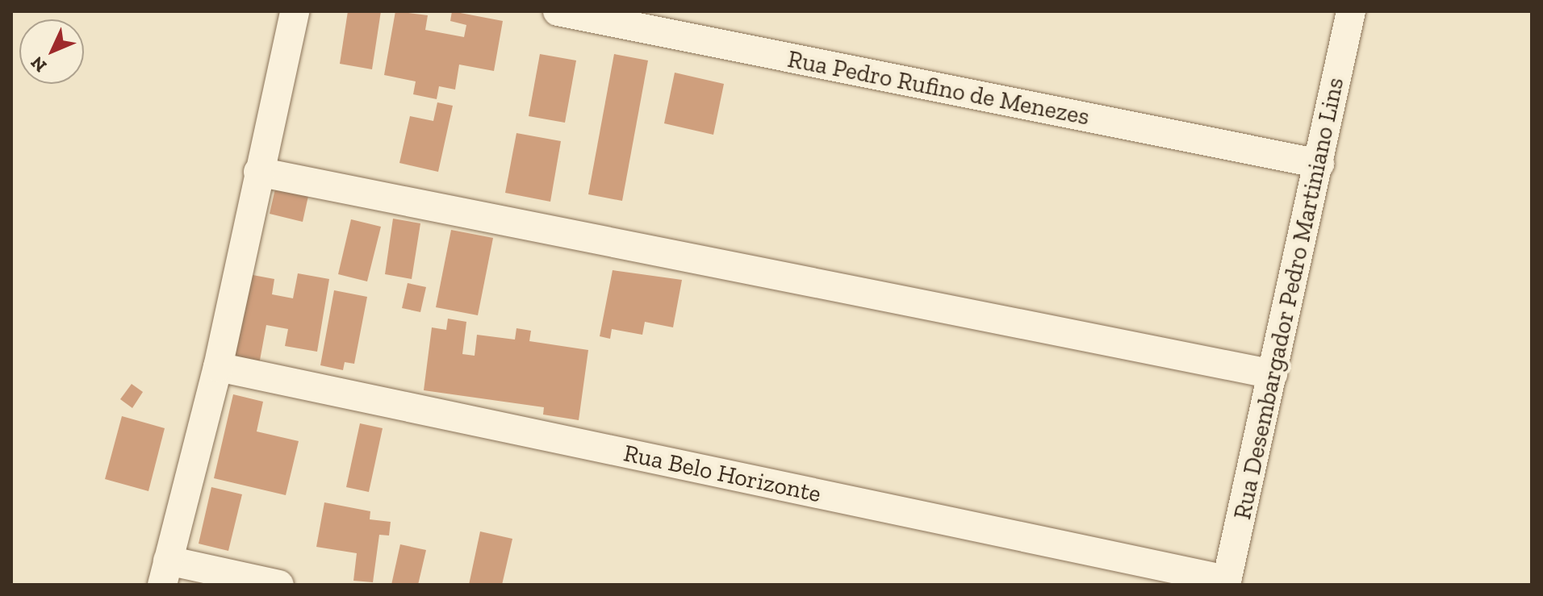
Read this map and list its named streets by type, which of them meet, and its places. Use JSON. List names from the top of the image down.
{
  "streets": {
    "street": ["Rua Pedro Rufino de Menezes", "Rua Desembargador Pedro Martiniano Lins", "Rua Belo Horizonte"]
  },
  "crossings": [
    ["Rua Pedro Rufino de Menezes", "Rua Desembargador Pedro Martiniano Lins"],
    ["Rua Desembargador Pedro Martiniano Lins", "Rua Belo Horizonte"]
  ],
  "north": "bottom left"
}
